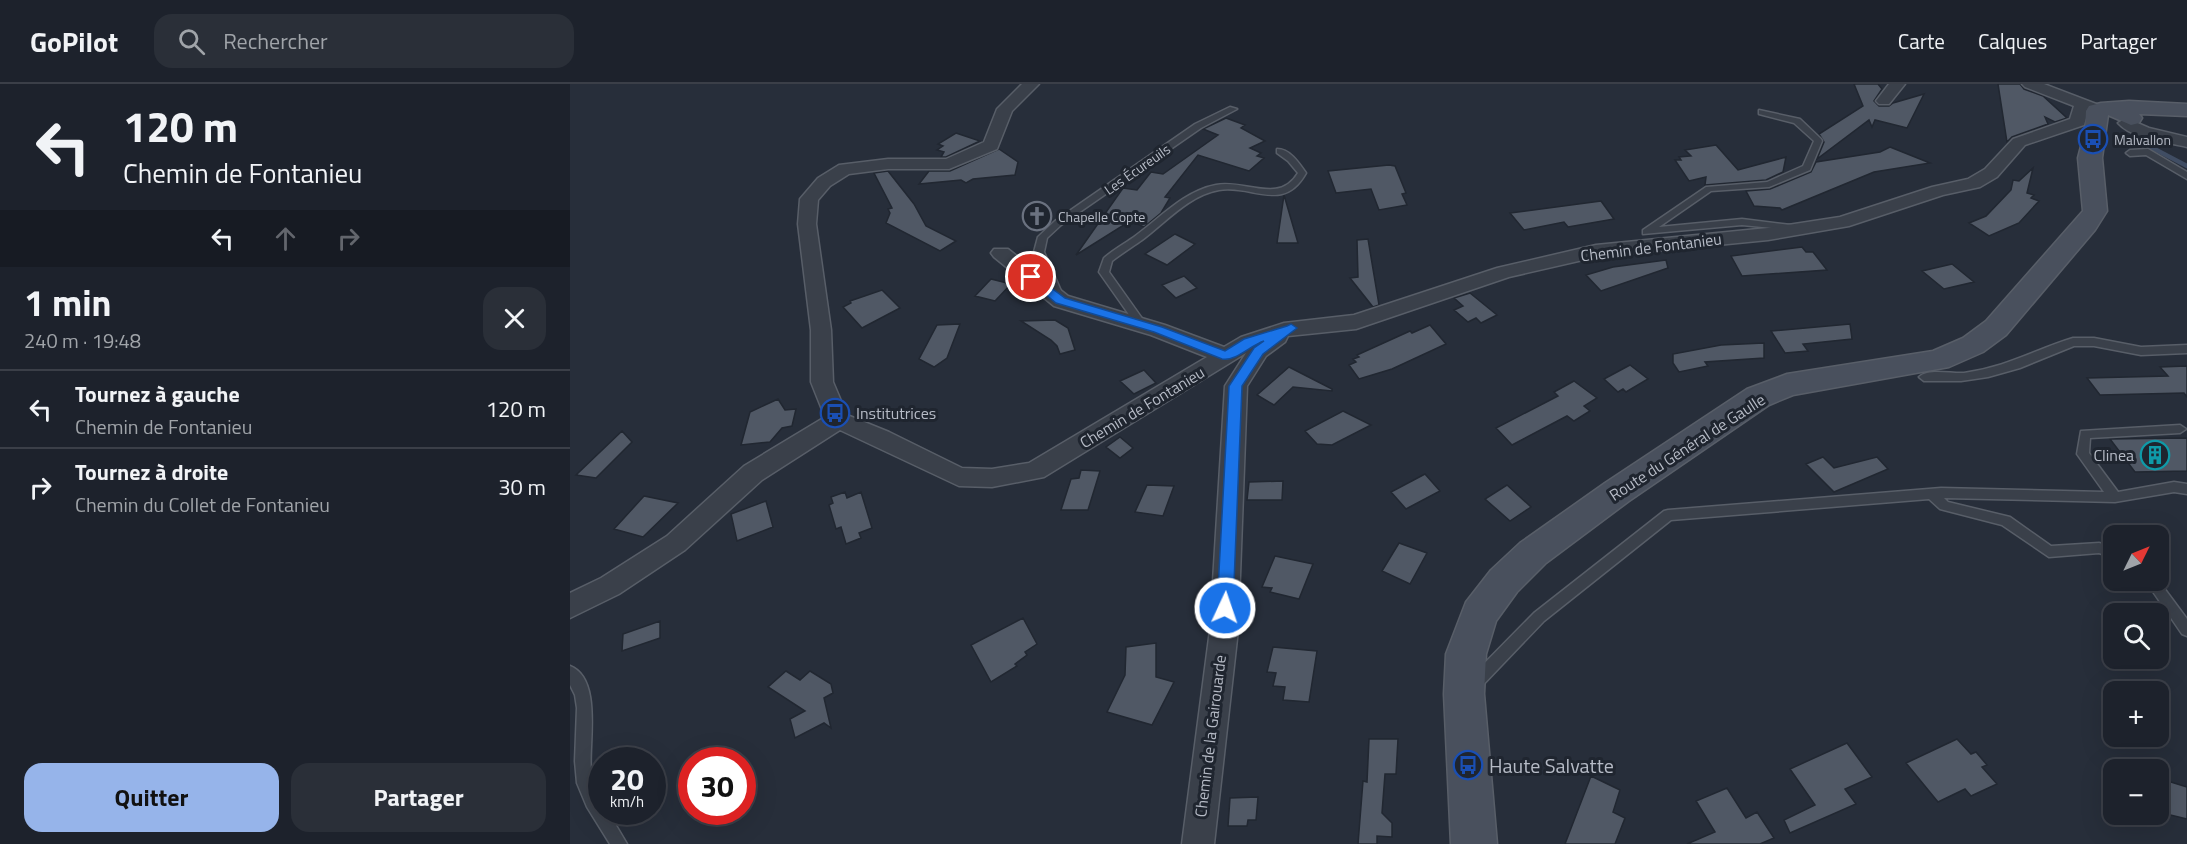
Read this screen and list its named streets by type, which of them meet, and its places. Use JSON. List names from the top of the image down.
{
  "streets": {
    "street": ["Chemin de Fontanieu", "Route du Général de Gaulle", "Chemin de la Gairouarde"],
    "lane": ["Les Écureuils"]
  },
  "crossings": [
    ["Chemin de Fontanieu", "Route du Général de Gaulle"],
    ["Chemin de Fontanieu", "Chemin de la Gairouarde"]
  ],
  "places": {
    "bus stop": ["Malvallon", "Institutrices", "Haute Salvatte"],
    "church": ["Chapelle Copte"],
    "building": ["Clinea"]
  },
  "north": "top right",
  "page": {
    "header": "GoPilot",
    "search": "Rechercher",
    "nav": ["Carte", "Calques", "Partager"],
    "turn": ["120 m", "Chemin de Fontanieu"],
    "heading": ["1 min", "240 m · 19:48"],
    "list": [
      {
        "name": "Tournez à gauche",
        "note": "Chemin de Fontanieu",
        "value": "120 m"
      },
      {
        "name": "Tournez à droite",
        "note": "Chemin du Collet de Fontanieu",
        "value": "30 m"
      }
    ],
    "map_buttons": ["+", "−"],
    "speed": "20 km/h",
    "limit": "30",
    "buttons": ["Quitter", "Partager"]
  }
}
